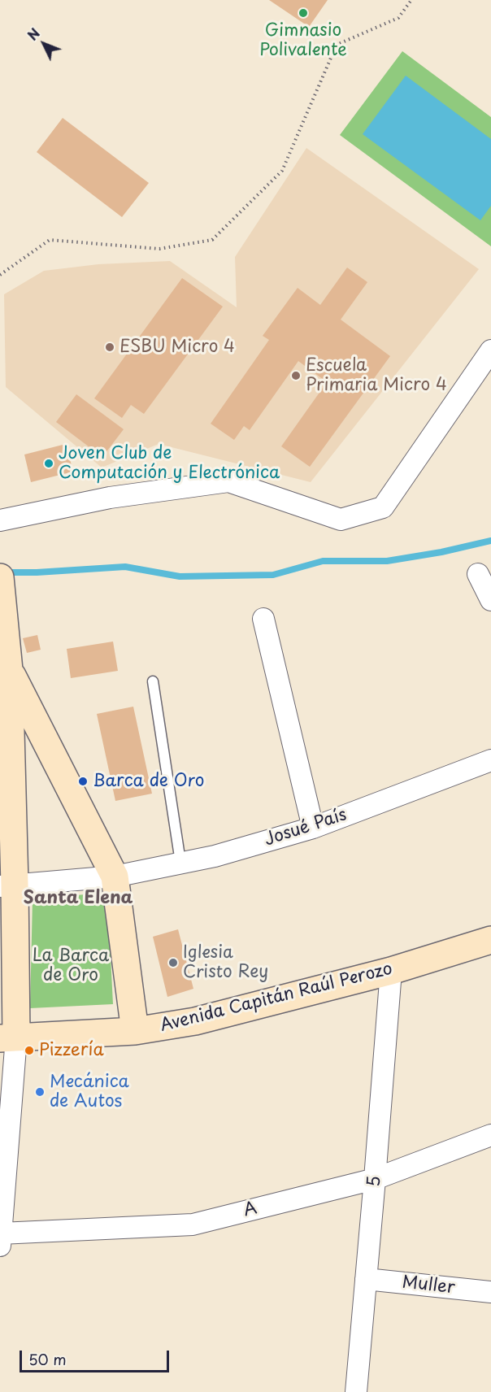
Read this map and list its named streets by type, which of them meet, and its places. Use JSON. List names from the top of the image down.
{
  "streets": {
    "main road": ["Avenida Capitán Raúl Perozo"],
    "street": [
      "Josué País",
      "5",
      "A",
      "Muller"
    ]
  },
  "crossings": [
    ["Avenida Capitán Raúl Perozo", "5"],
    ["5", "A"],
    ["5", "Muller"]
  ],
  "districts": ["Santa Elena"],
  "parks": ["La Barca de Oro"],
  "places": [
    "Gimnasio Polivalente",
    "ESBU Micro 4",
    "Escuela Primaria Micro 4",
    "Joven Club de Computación y Electrónica",
    "Barca de Oro",
    "Iglesia Cristo Rey",
    "Pizzería",
    "Mecánica de Autos"
  ],
  "scale_bar": "50 m",
  "north": "top left"
}
